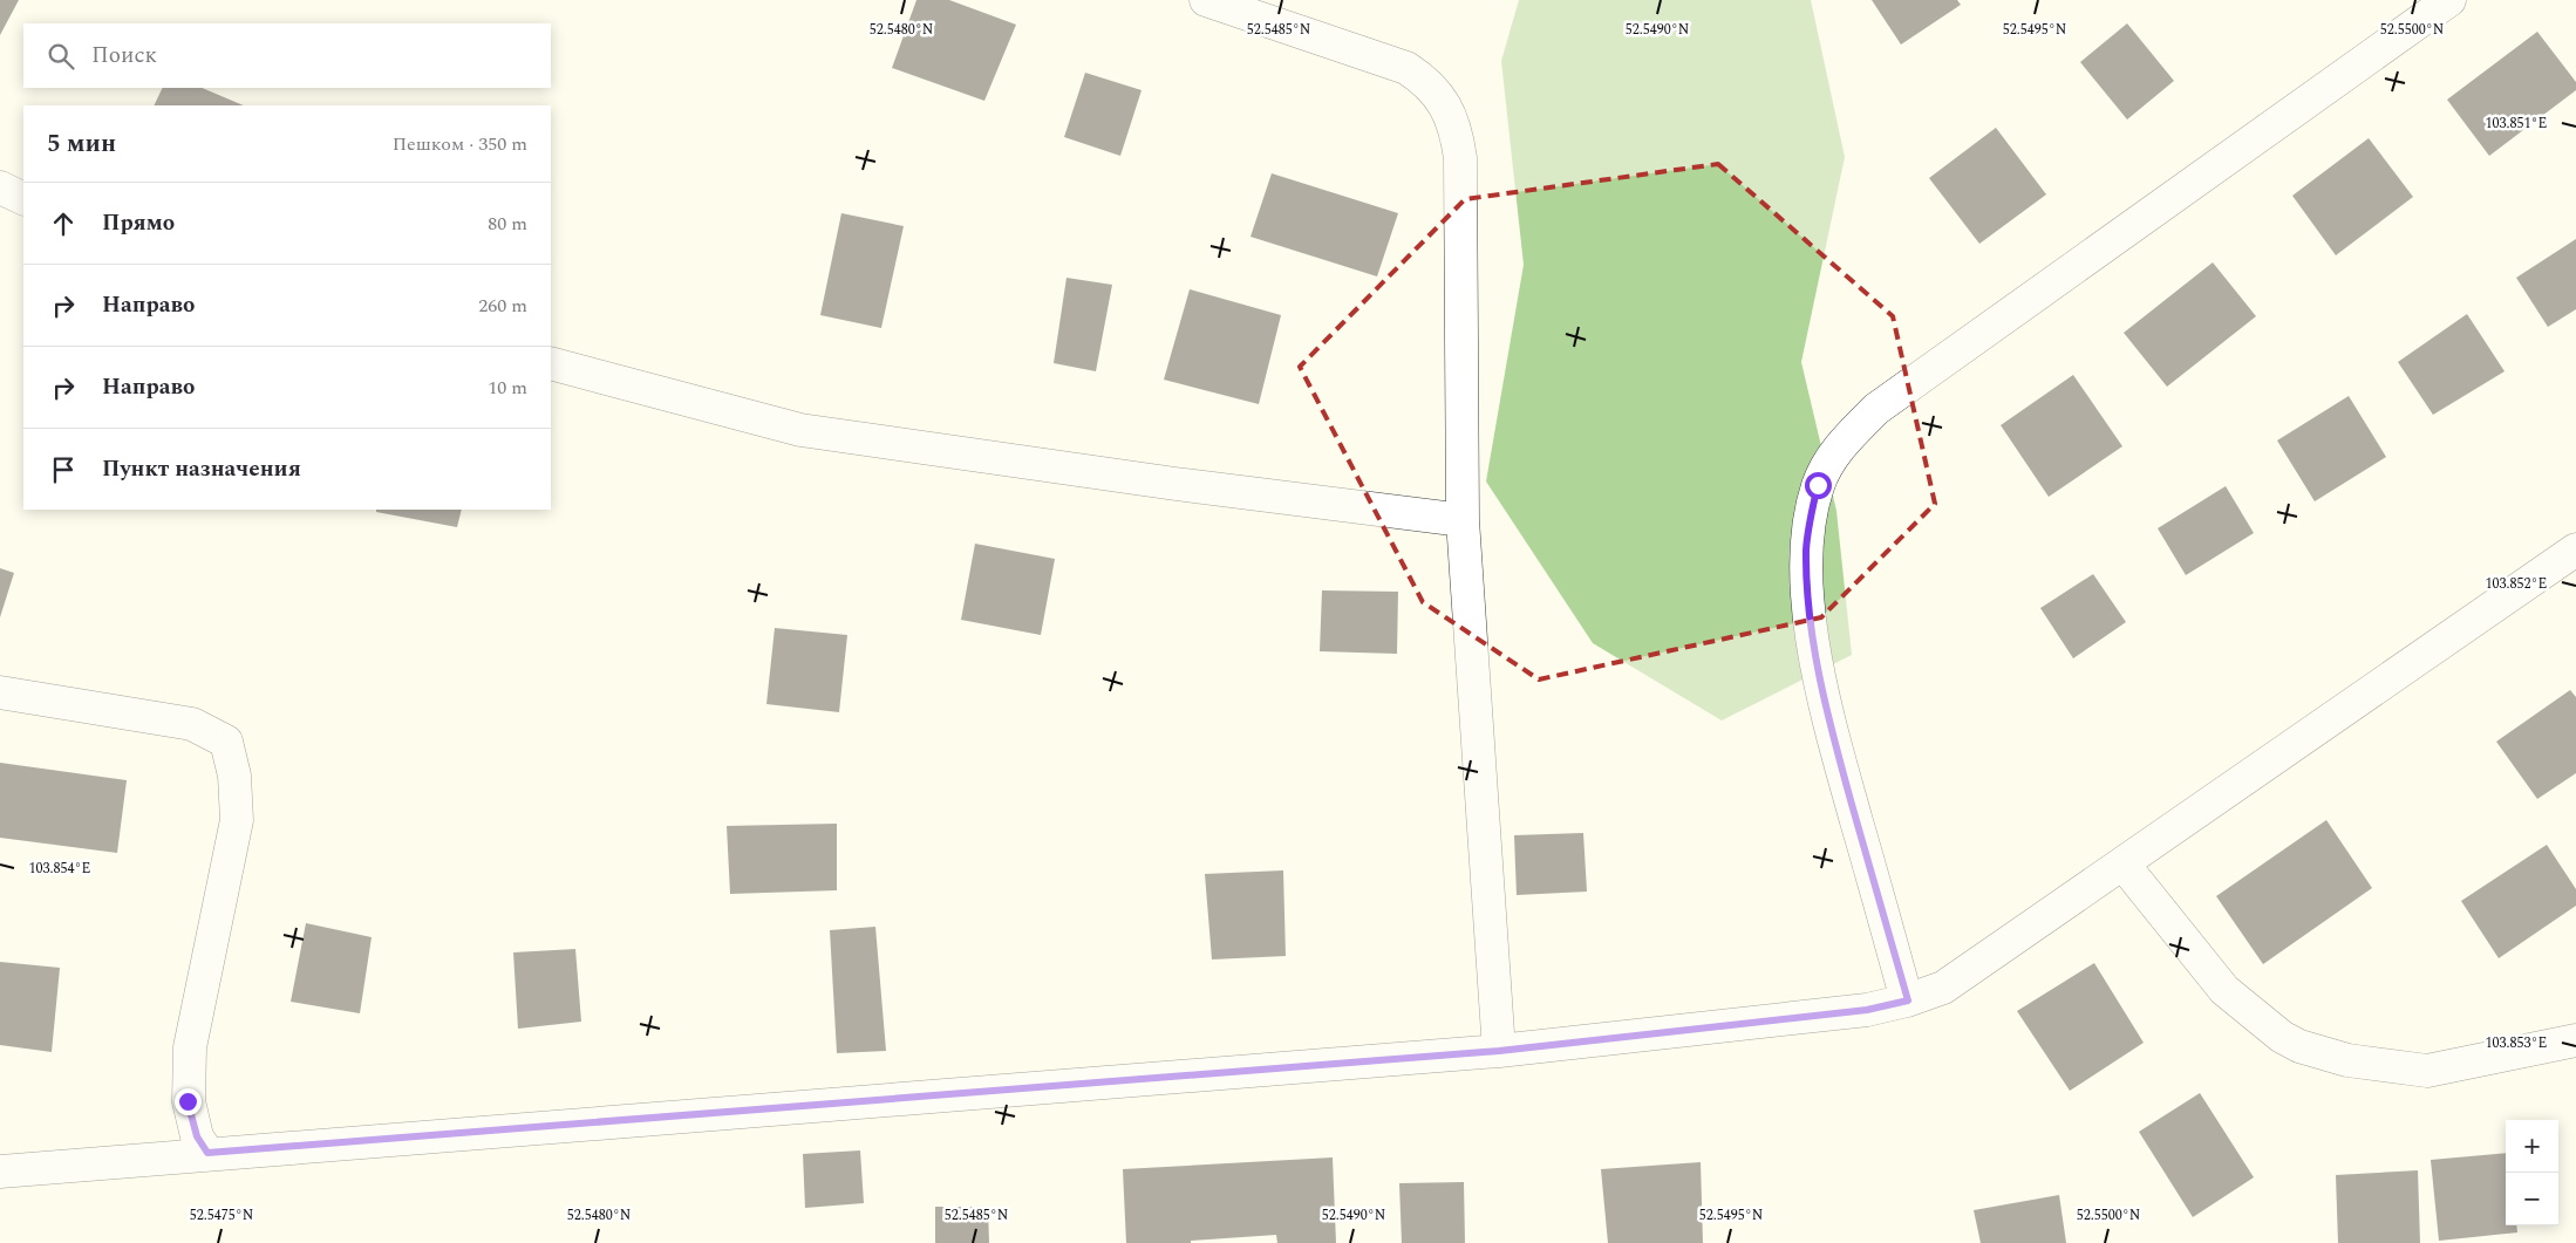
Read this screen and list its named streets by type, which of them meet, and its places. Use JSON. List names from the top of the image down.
{
  "page": {
    "search": "Поиск",
    "heading": ["5 мин", "Пешком · 350 m"],
    "list": [
      ["Прямо", "80 m"],
      ["Направо", "260 m"],
      ["Направо", "10 m"],
      "Пункт назначения"
    ],
    "map_buttons": ["+", "−"]
  },
  "coordinates": [
    "52.5480°N",
    "52.5485°N",
    "52.5490°N",
    "52.5495°N",
    "52.5500°N",
    "103.851°E",
    "103.852°E",
    "103.854°E",
    "103.853°E",
    "52.5475°N"
  ]
}
